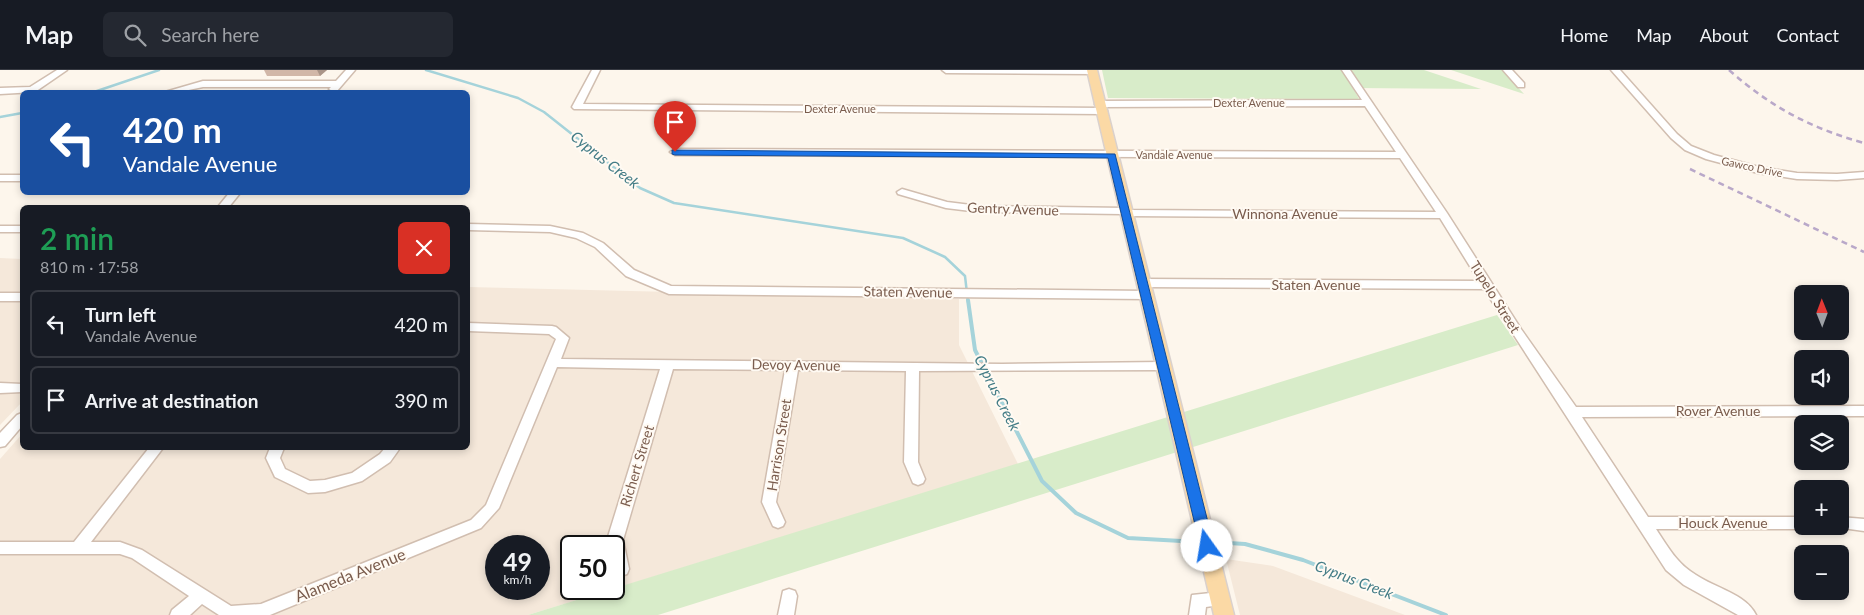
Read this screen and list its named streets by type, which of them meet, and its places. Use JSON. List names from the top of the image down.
{
  "streets": {
    "street": [
      "Dexter Avenue",
      "Vandale Avenue",
      "Gawco Drive",
      "Gentry Avenue",
      "Winnona Avenue",
      "Staten Avenue",
      "Tupelo Street",
      "Devoy Avenue",
      "Rover Avenue",
      "Harrison Street",
      "Richert Street",
      "Houck Avenue",
      "Alameda Avenue"
    ]
  },
  "crossings": [
    ["Dexter Avenue", "Tupelo Street"],
    ["Vandale Avenue", "Tupelo Street"],
    ["Gentry Avenue", "Winnona Avenue"],
    ["Winnona Avenue", "Tupelo Street"],
    ["Staten Avenue", "Tupelo Street"],
    ["Tupelo Street", "Rover Avenue"],
    ["Tupelo Street", "Houck Avenue"],
    ["Devoy Avenue", "Harrison Street"],
    ["Devoy Avenue", "Richert Street"],
    ["Devoy Avenue", "Alameda Avenue"]
  ],
  "water": ["Cyprus Creek"],
  "north": "top",
  "page": {
    "header": "Map",
    "search": "Search here",
    "nav": [
      "Home",
      "Map",
      "About",
      "Contact"
    ],
    "turn": ["420 m", "Vandale Avenue"],
    "heading": ["2 min", "810 m · 17:58"],
    "map_buttons": ["+", "−"],
    "list": [
      {
        "name": "Turn left",
        "note": "Vandale Avenue",
        "value": "420 m"
      },
      {
        "name": "Arrive at destination",
        "value": "390 m"
      }
    ],
    "speed": "49 km/h",
    "limit": "50"
  }
}
